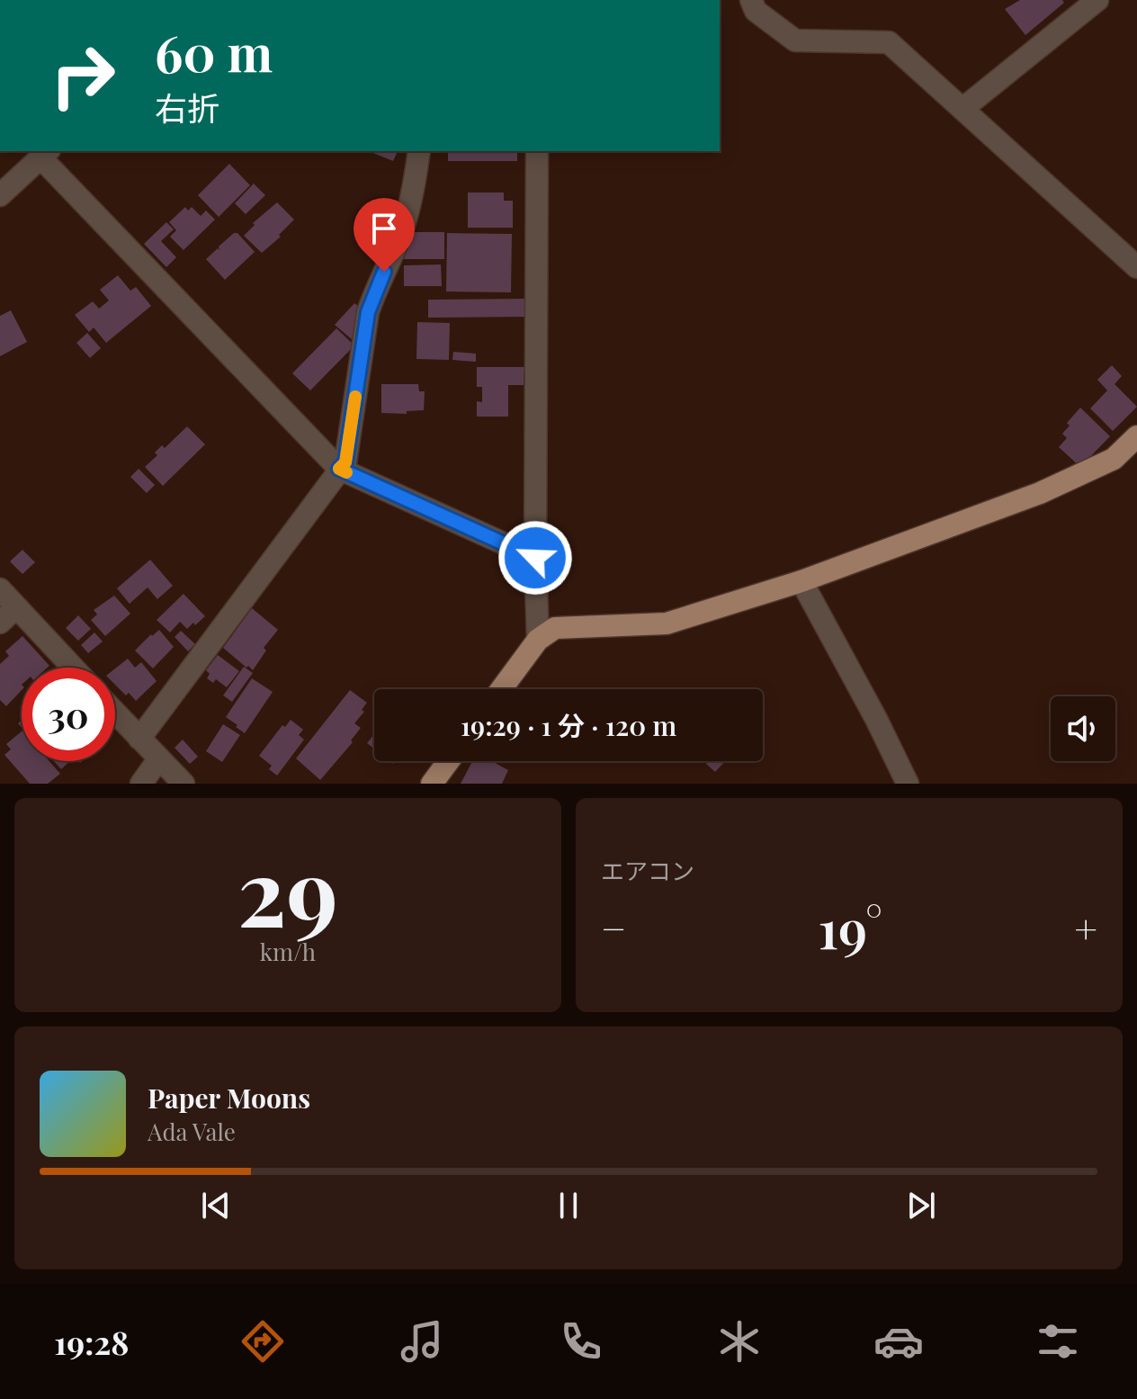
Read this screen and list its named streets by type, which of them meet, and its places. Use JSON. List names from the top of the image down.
{
  "page": {
    "turn": ["60 m", "右折"],
    "limit": "30",
    "trip": "19:29 · 1 分 · 120 m",
    "tile": [
      ["29", "km/h"],
      "エアコン"
    ],
    "heat": ["−", "19°", "+"],
    "song": ["Paper Moons", "Ada Vale"],
    "tabs": "19:28"
  }
}
